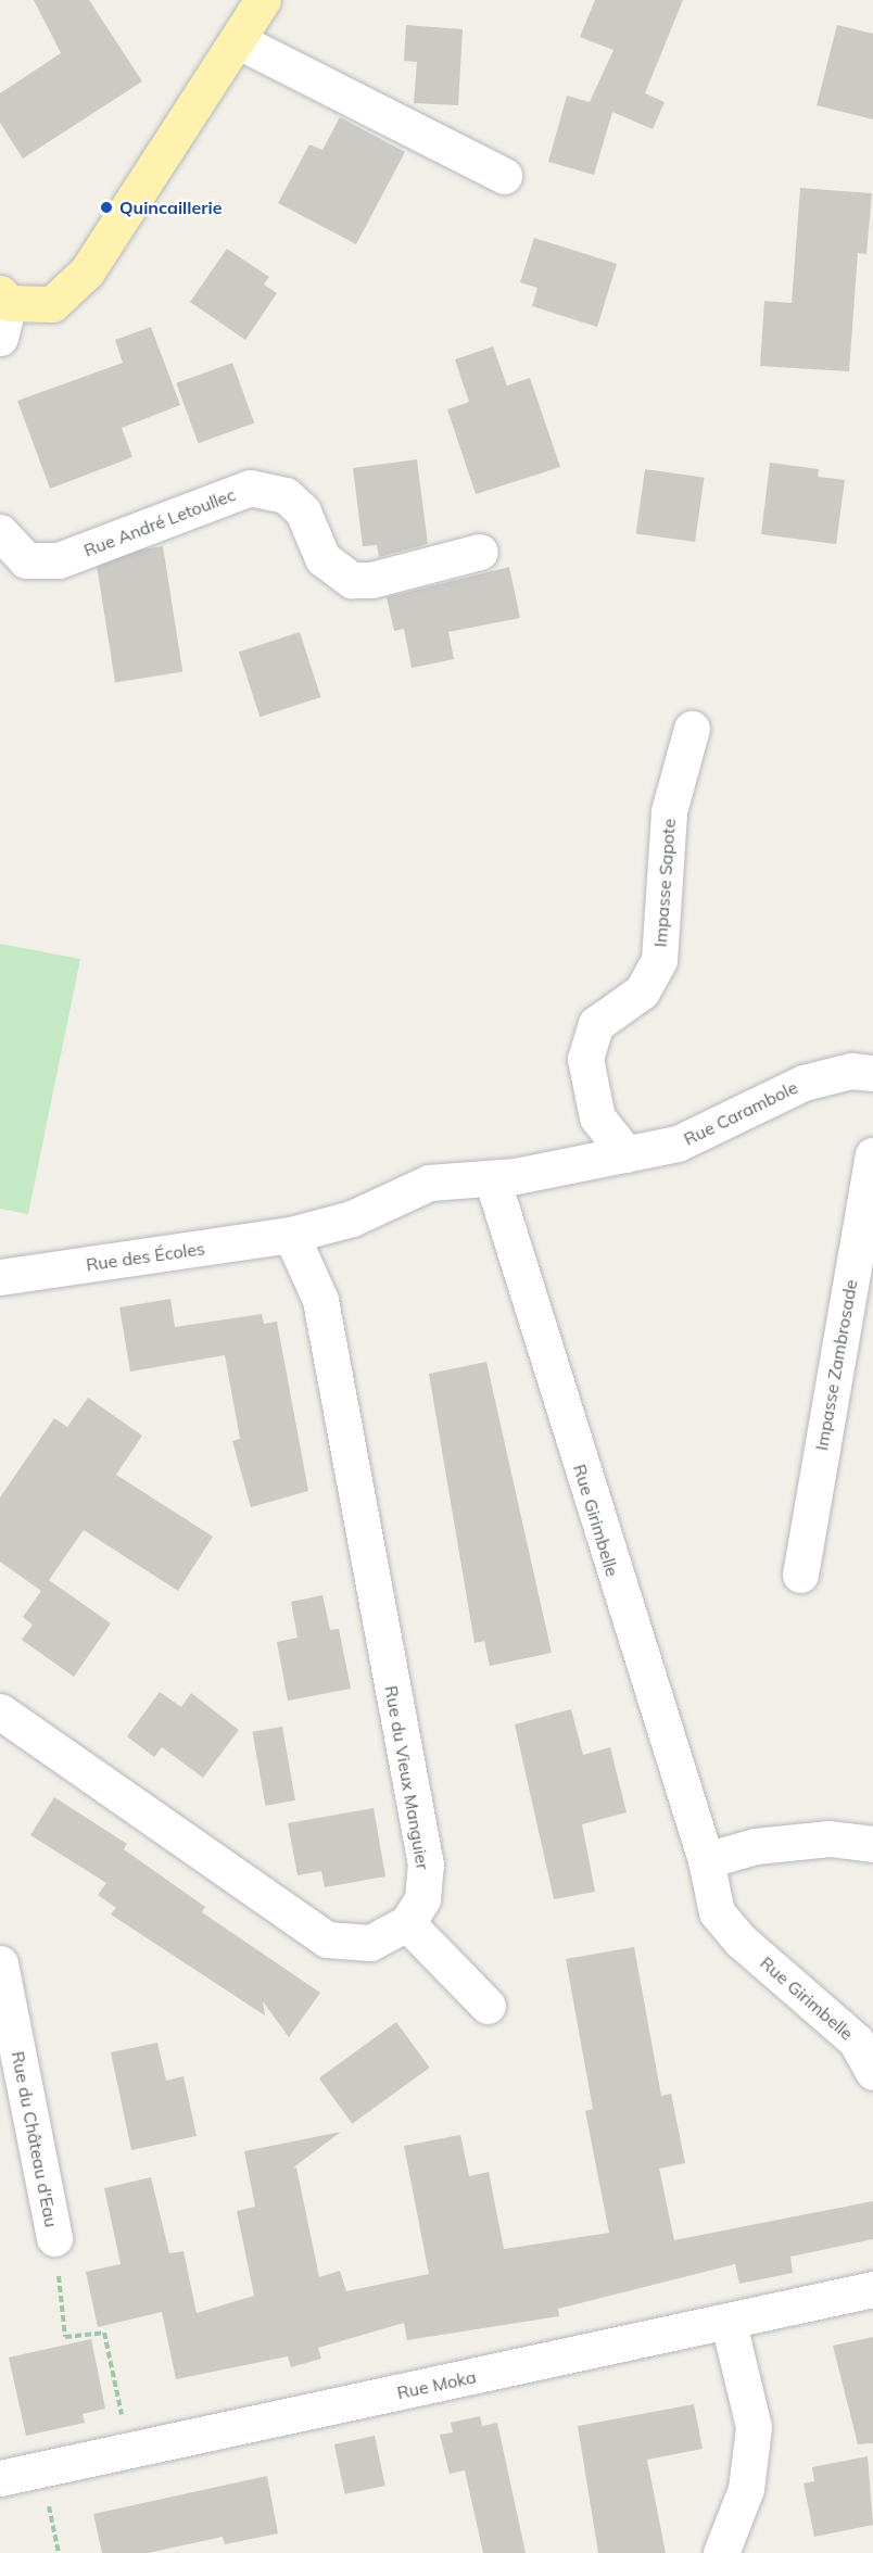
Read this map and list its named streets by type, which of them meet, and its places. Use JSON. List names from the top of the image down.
{
  "streets": {
    "street": [
      "Rue André Letoullec",
      "Impasse Sapote",
      "Rue Carambole",
      "Rue des Écoles",
      "Impasse Zambrosade",
      "Rue Girimbelle",
      "Rue du Vieux Manguier",
      "Rue du Château d'Eau",
      "Rue Moka"
    ]
  },
  "crossings": [
    ["Impasse Sapote", "Rue Carambole"],
    ["Rue Carambole", "Rue des Écoles"],
    ["Rue Carambole", "Rue Girimbelle"],
    ["Rue des Écoles", "Rue Girimbelle"],
    ["Rue des Écoles", "Rue du Vieux Manguier"]
  ],
  "places": ["Quincaillerie"]
}
